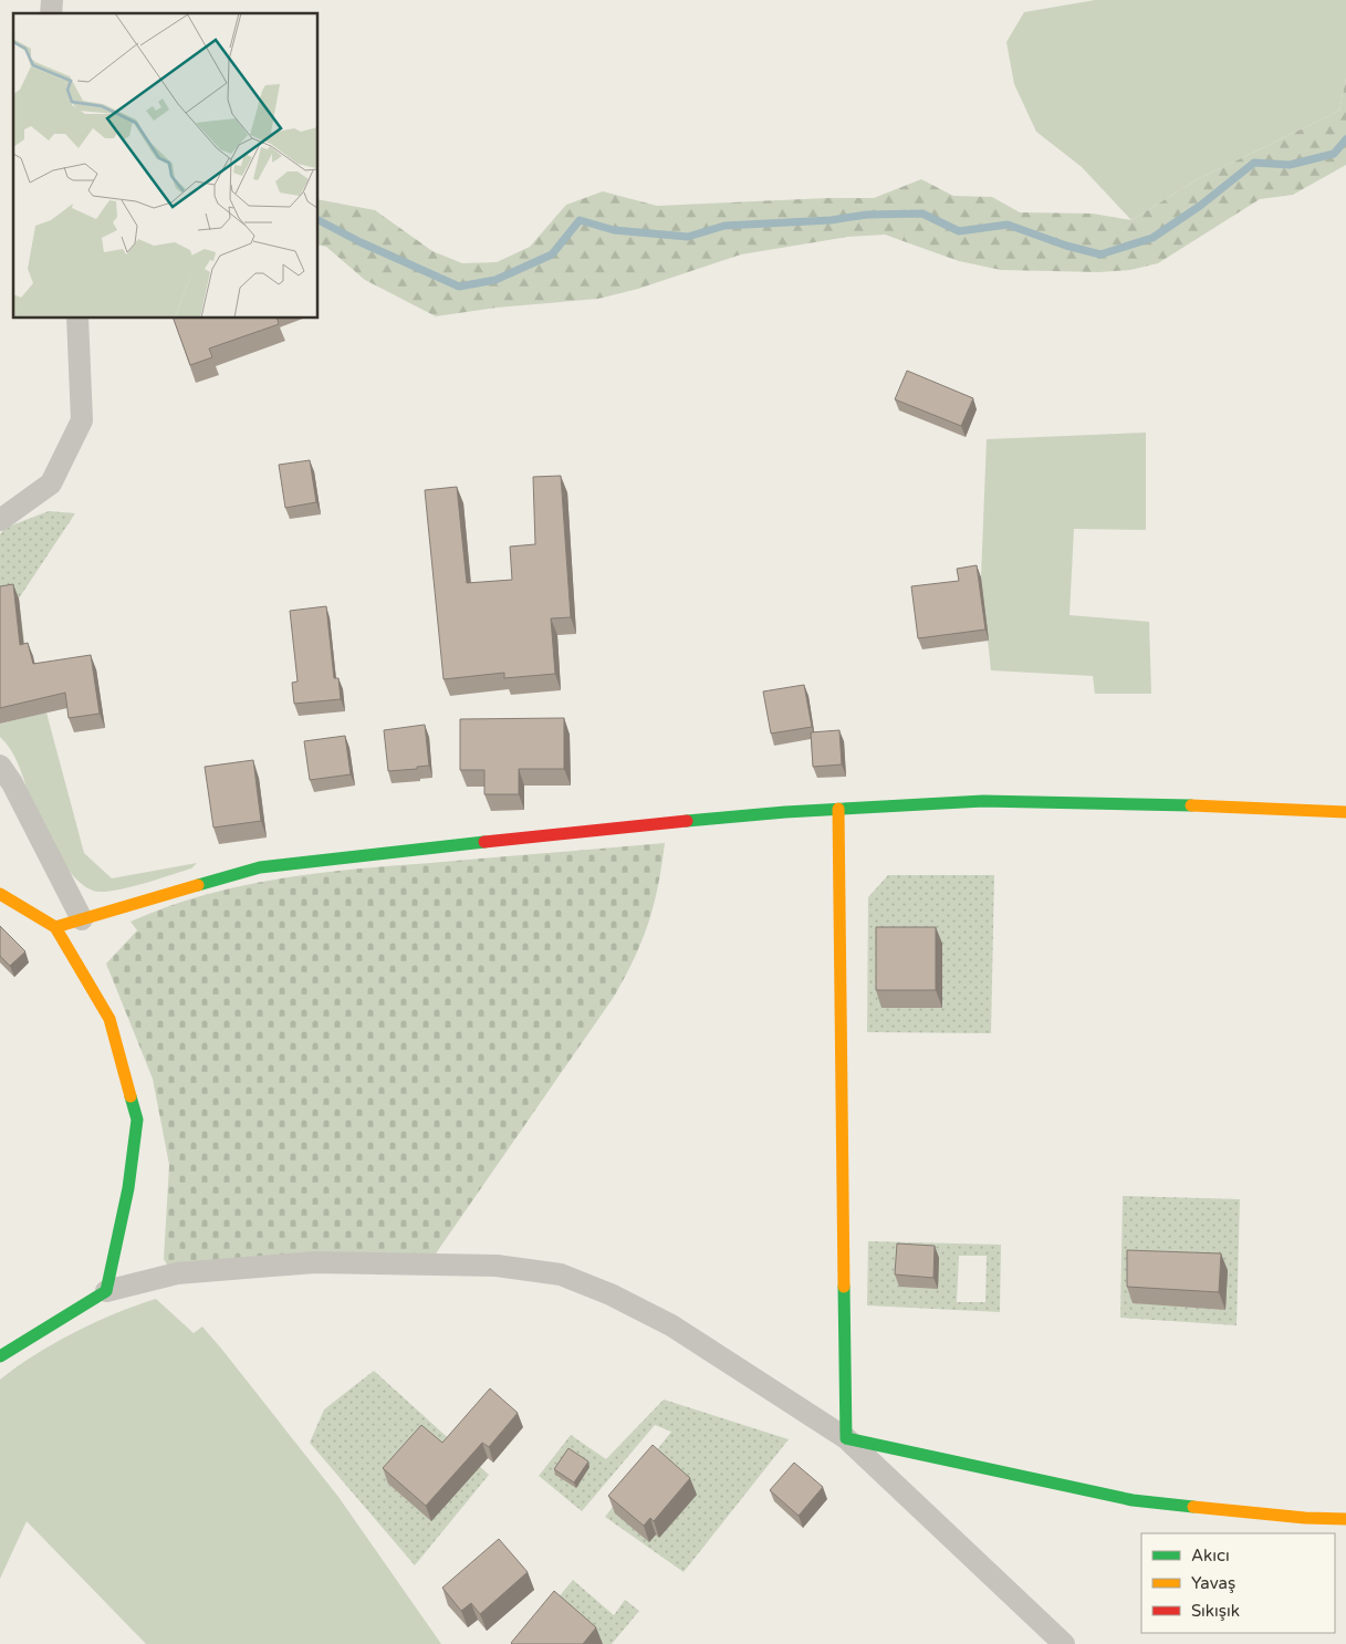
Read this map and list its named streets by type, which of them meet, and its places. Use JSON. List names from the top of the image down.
{
  "legend": ["Akıcı", "Yavaş", "Sıkışık"]
}
